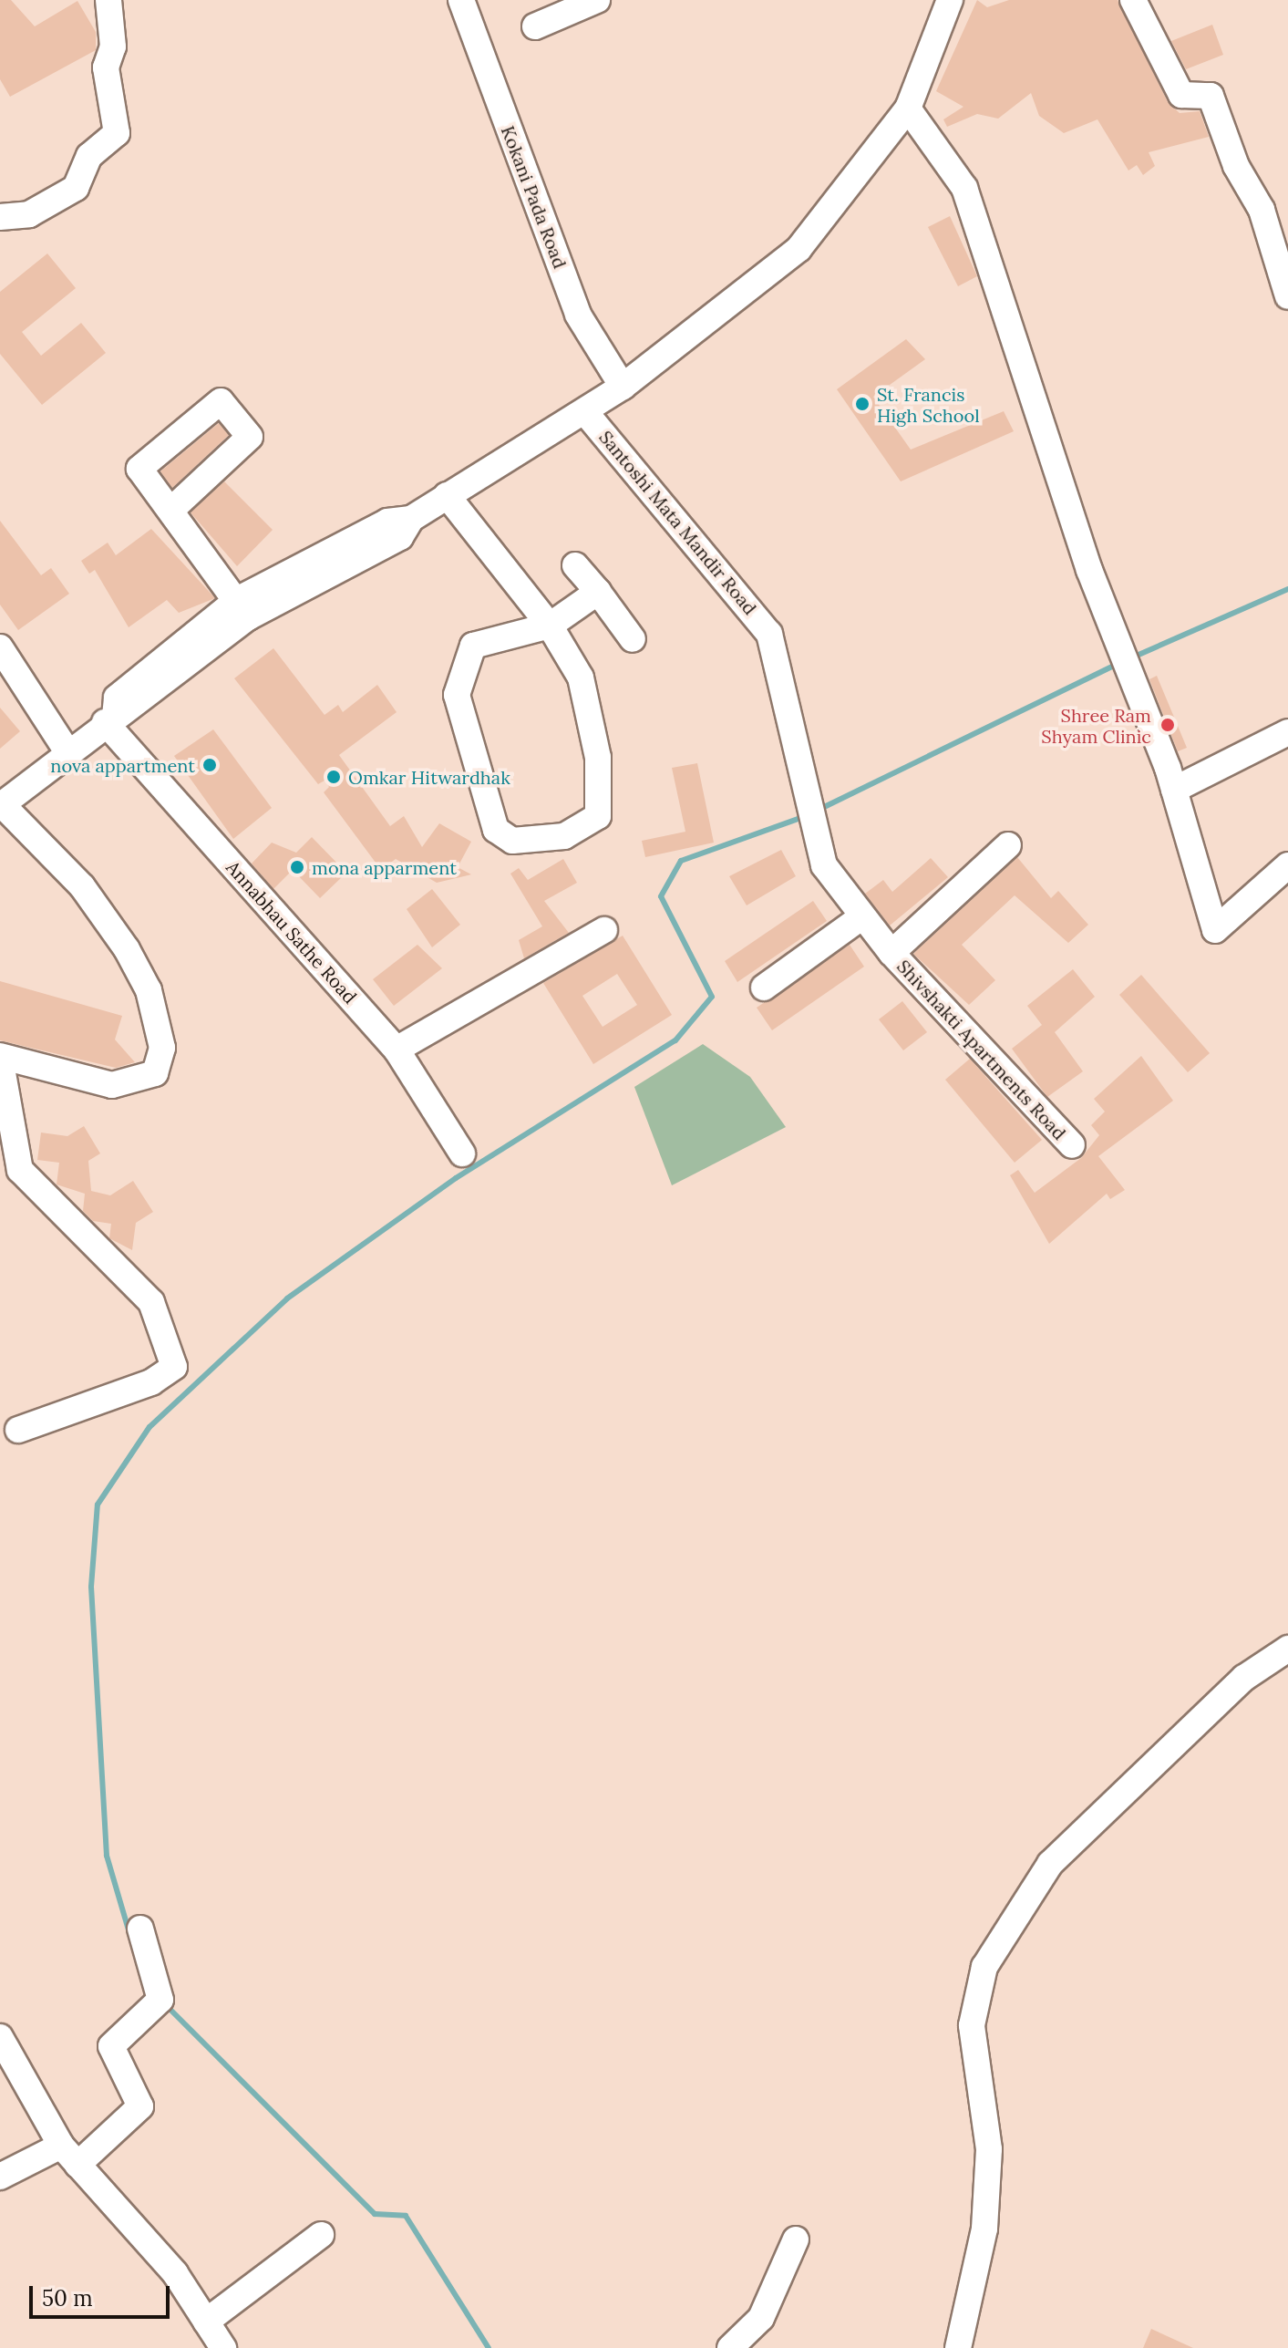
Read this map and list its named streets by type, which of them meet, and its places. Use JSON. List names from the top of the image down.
{
  "streets": {
    "street": [
      "Kokani Pada Road",
      "Santoshi Mata Mandir Road",
      "Annabhau Sathe Road",
      "Shivshakti Apartments Road"
    ]
  },
  "crossings": [
    ["Santoshi Mata Mandir Road", "Shivshakti Apartments Road"]
  ],
  "places": [
    "St. Francis High School",
    "Shree Ram Shyam Clinic",
    "nova appartment",
    "Omkar Hitwardhak",
    "mona apparment"
  ],
  "scale_bar": "50 m"
}
